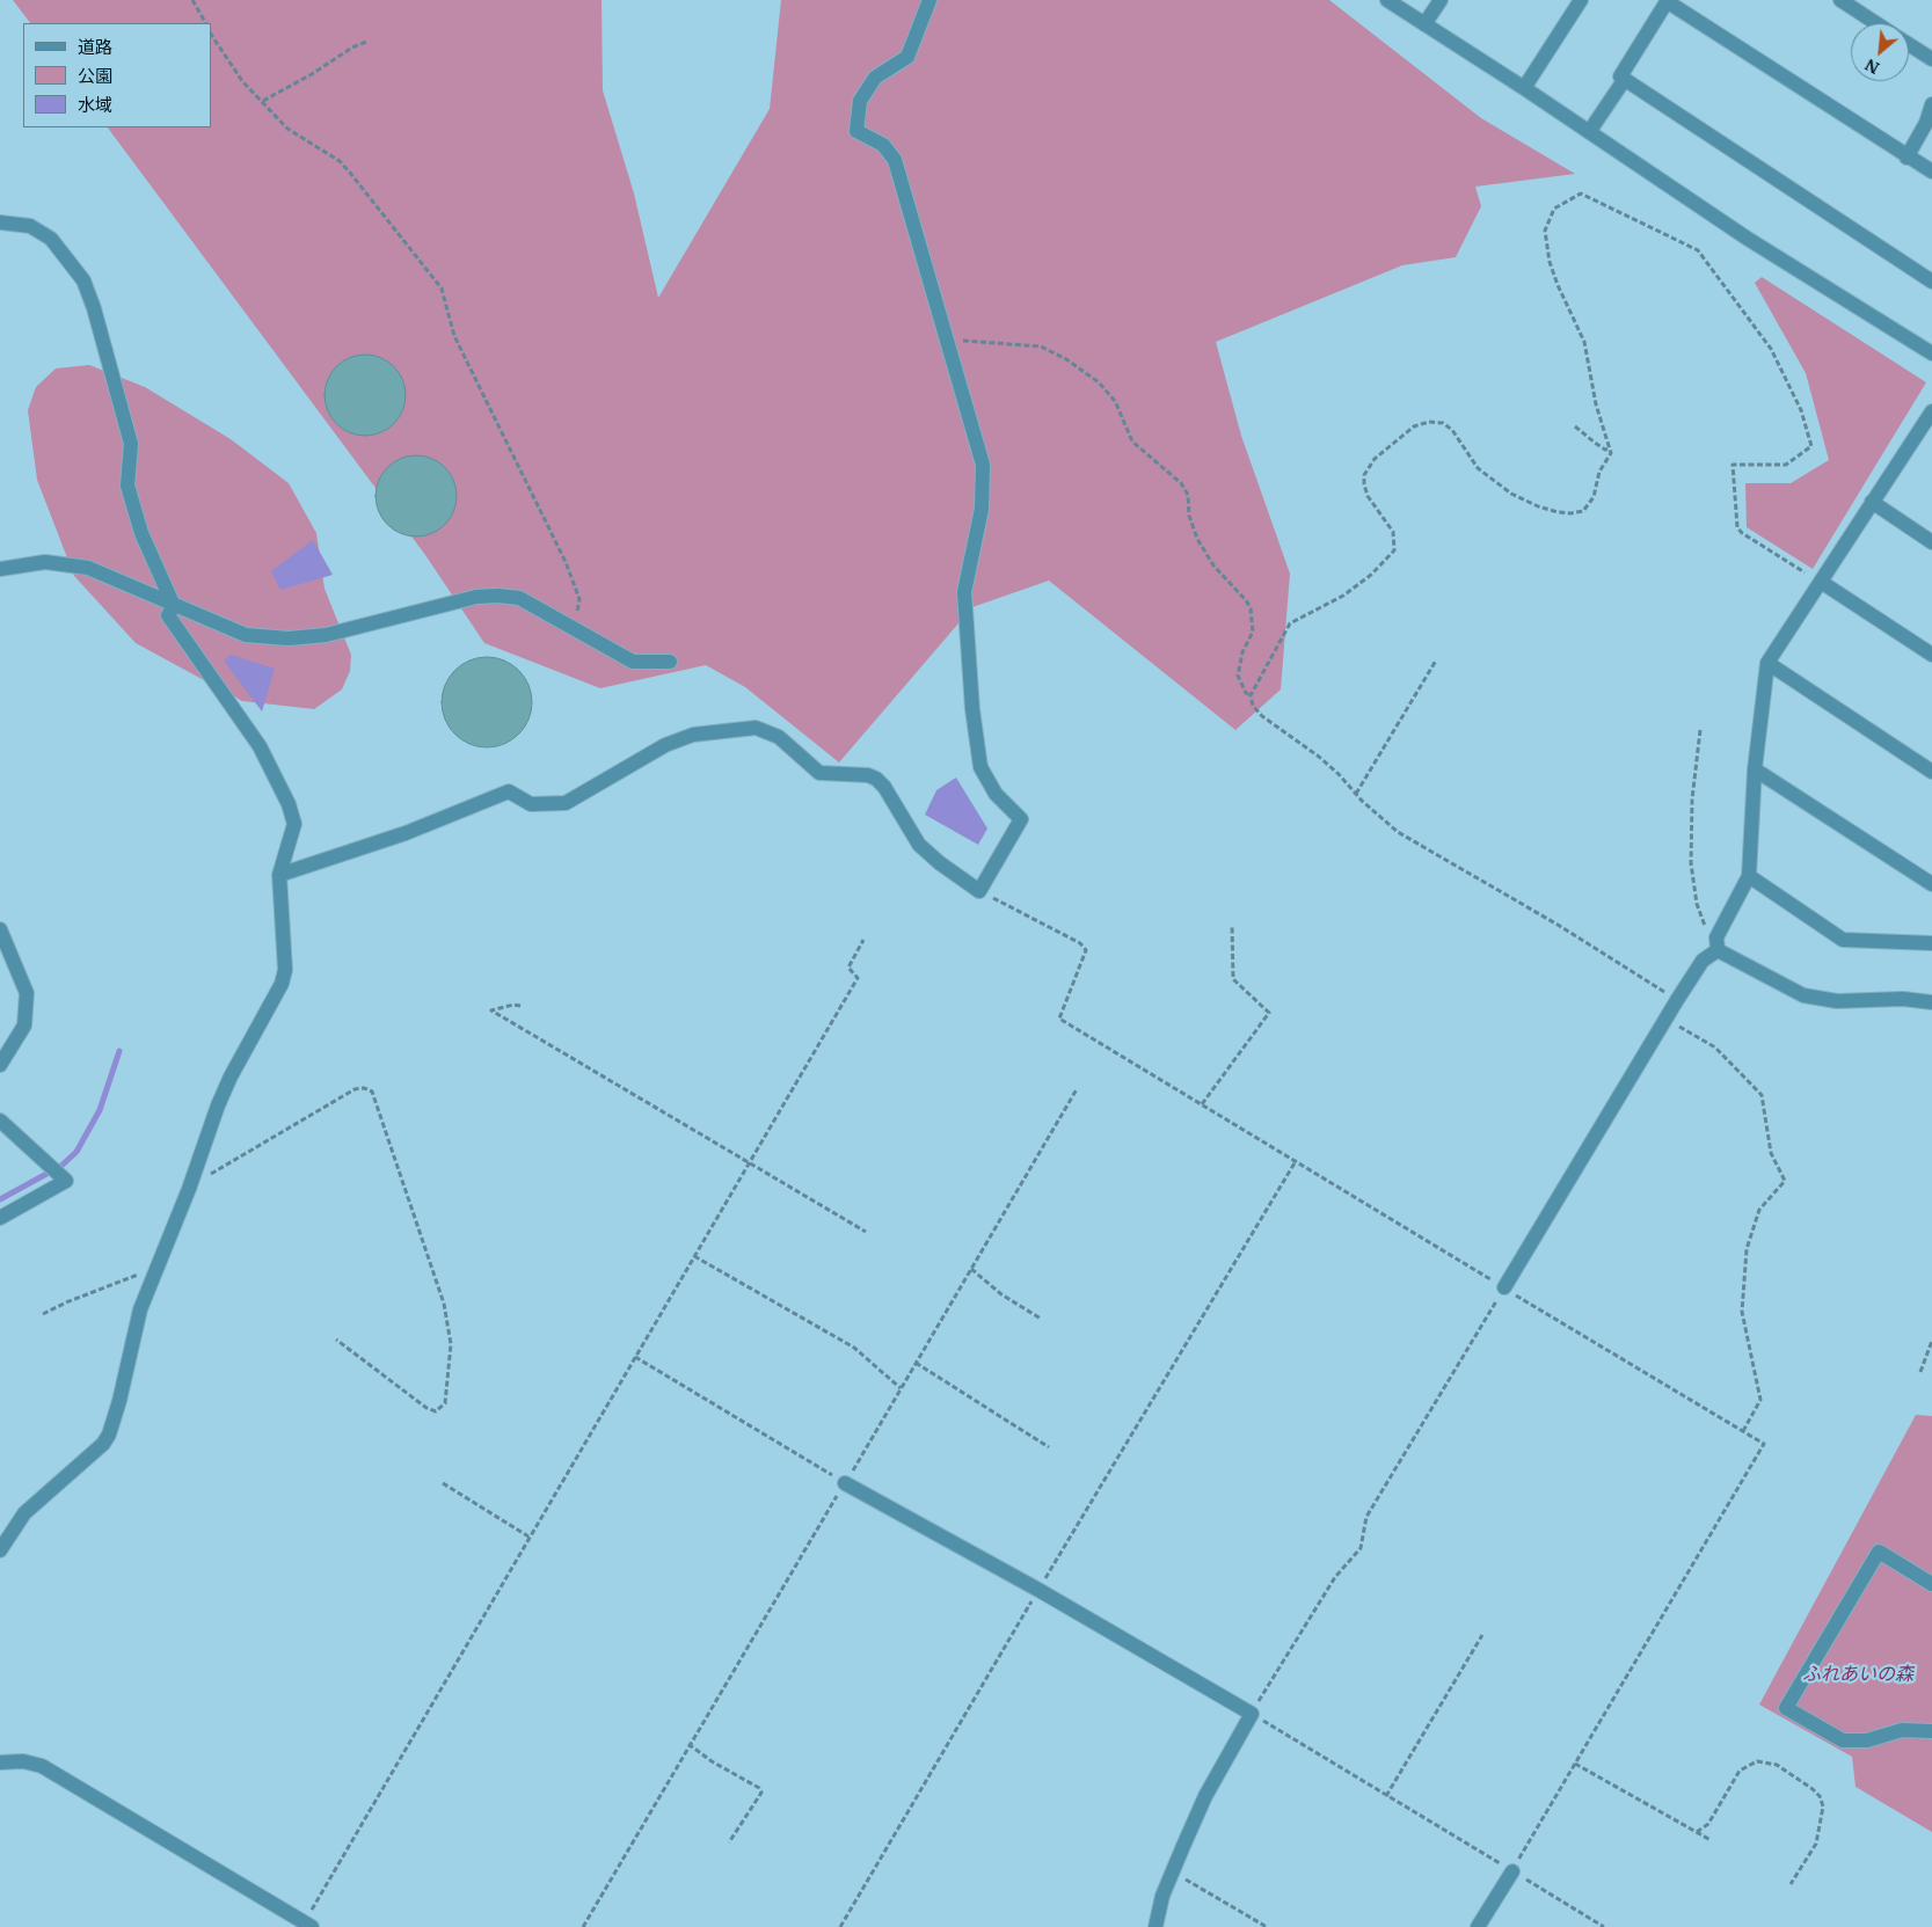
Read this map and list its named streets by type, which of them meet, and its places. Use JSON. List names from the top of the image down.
{
  "parks": ["ふれあいの森"],
  "legend": ["道路", "公園", "水域"],
  "north": "bottom left"
}
